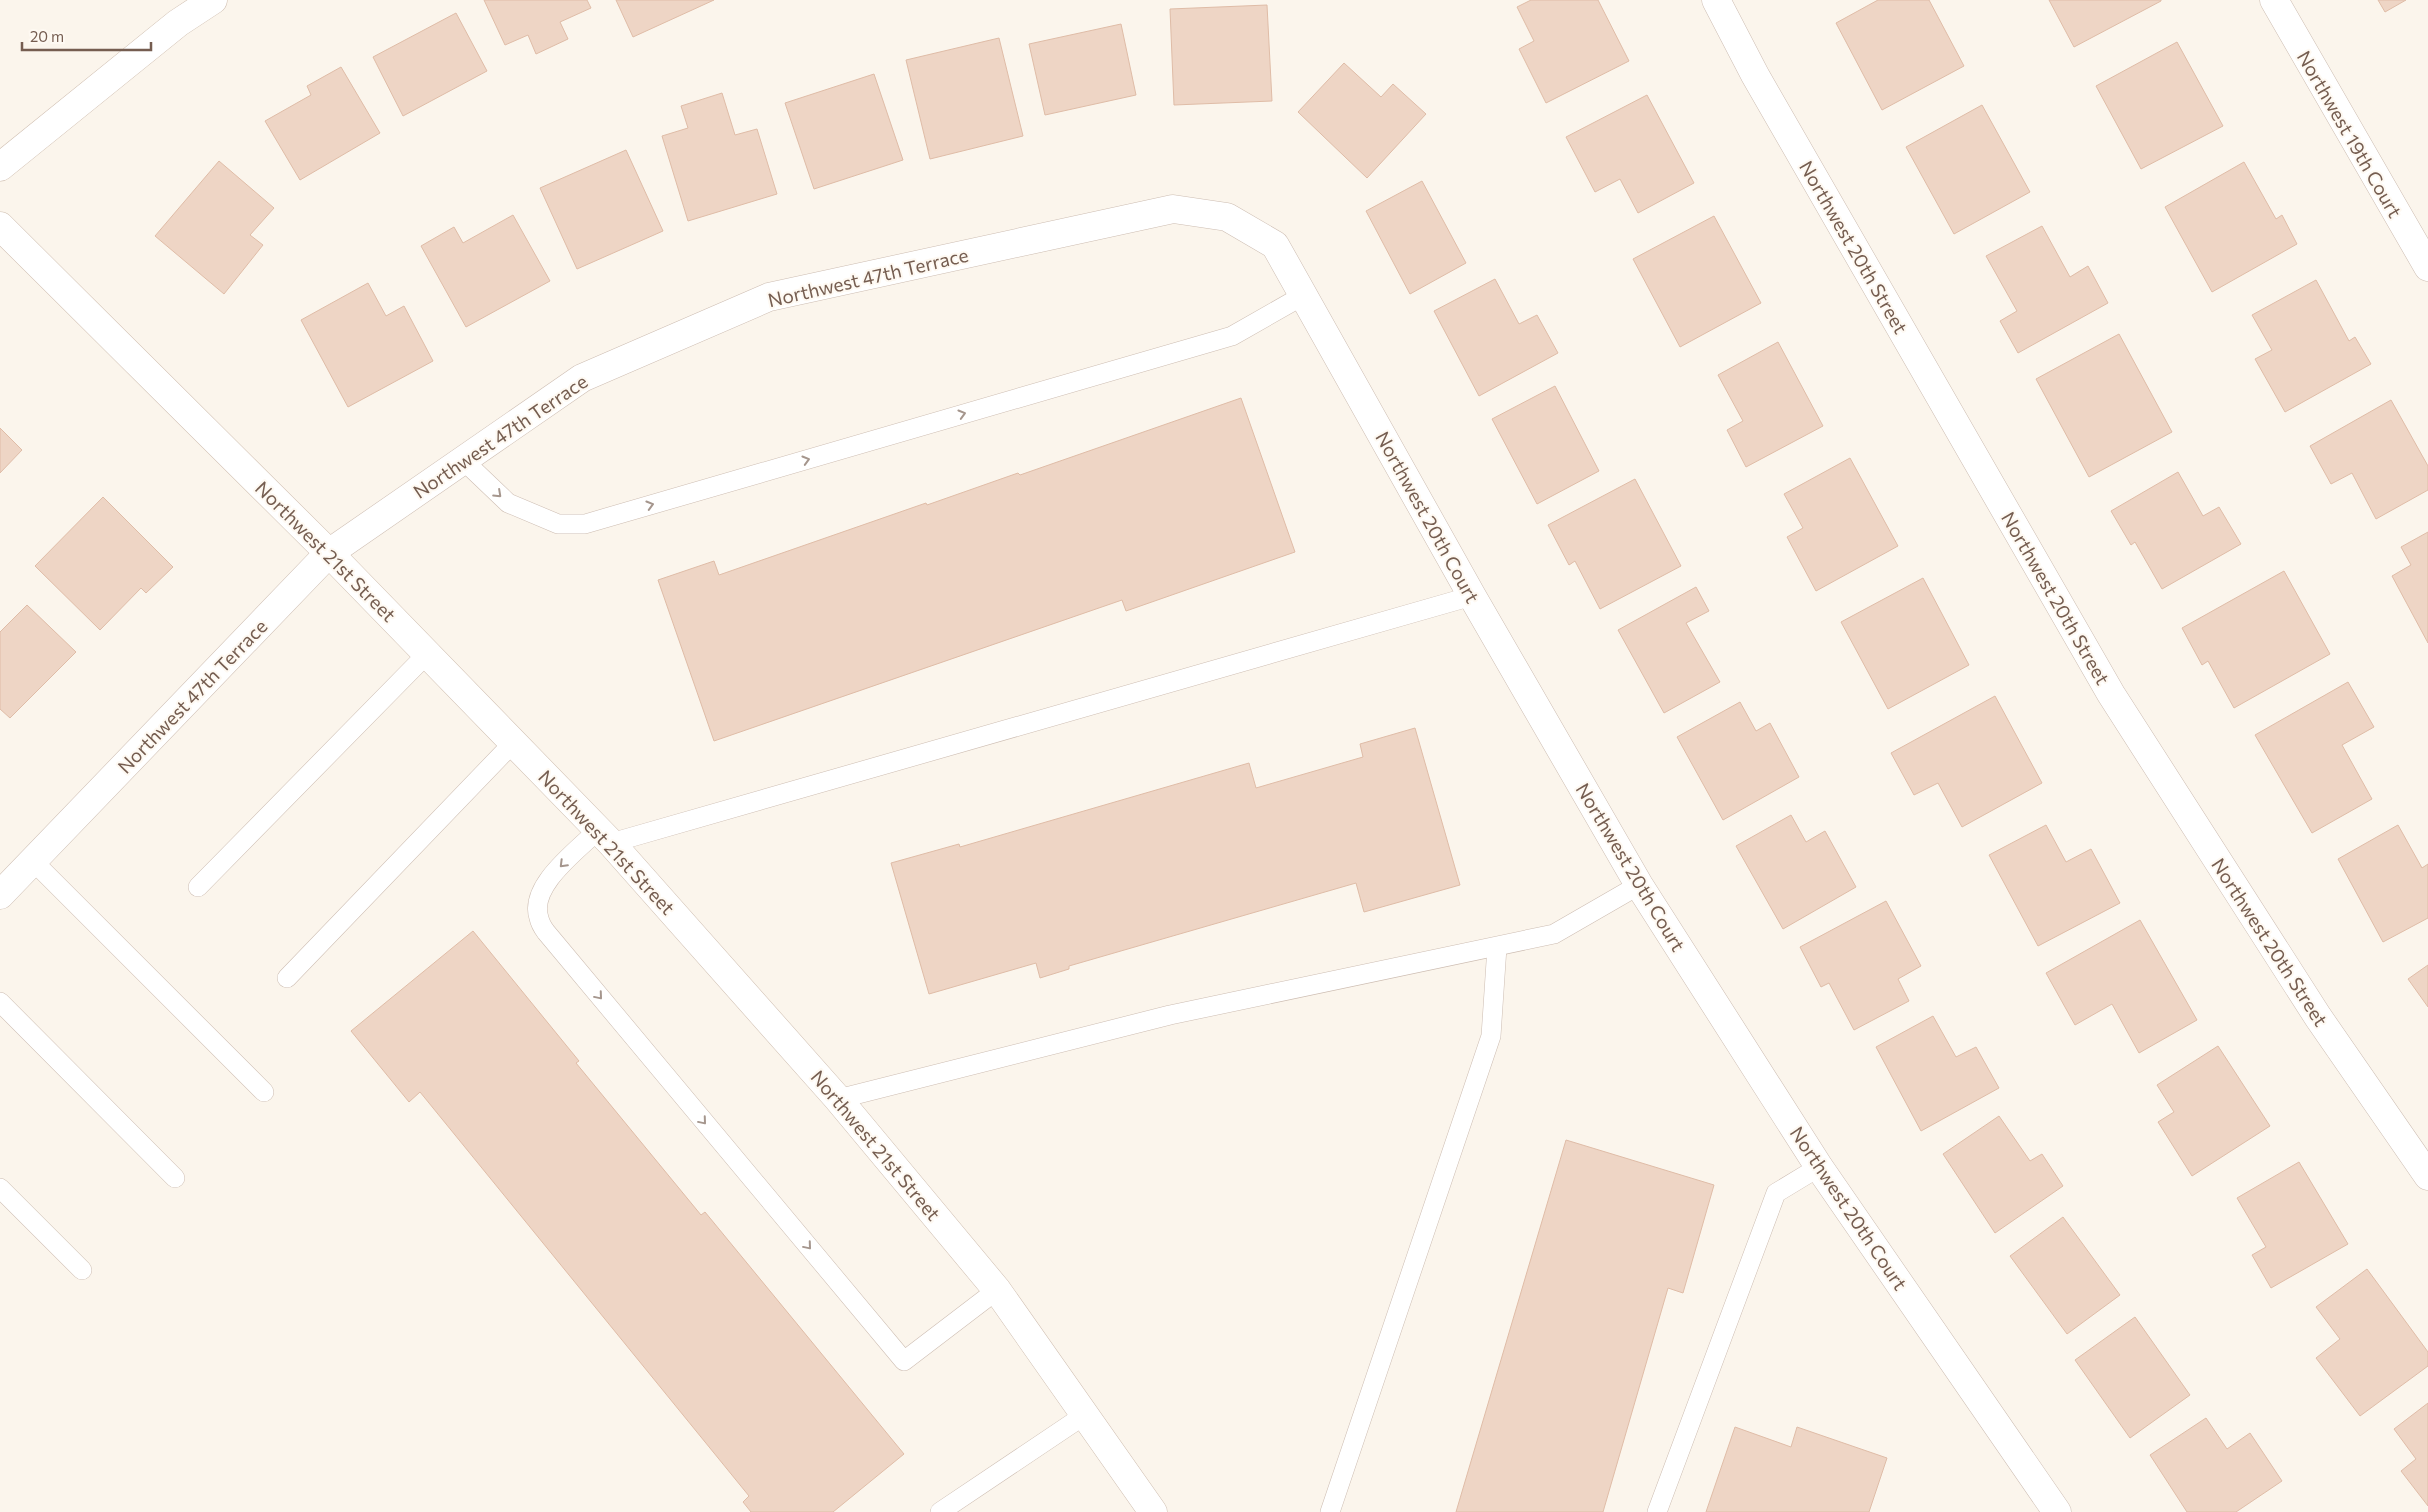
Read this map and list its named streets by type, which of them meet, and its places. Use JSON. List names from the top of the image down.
{
  "streets": {
    "street": [
      "Northwest 19th Court",
      "Northwest 20th Street",
      "Northwest 47th Terrace",
      "Northwest 20th Court",
      "Northwest 21st Street"
    ]
  },
  "crossings": [
    ["Northwest 47th Terrace", "Northwest 20th Court"],
    ["Northwest 47th Terrace", "Northwest 21st Street"]
  ],
  "scale_bar": "20 m"
}
